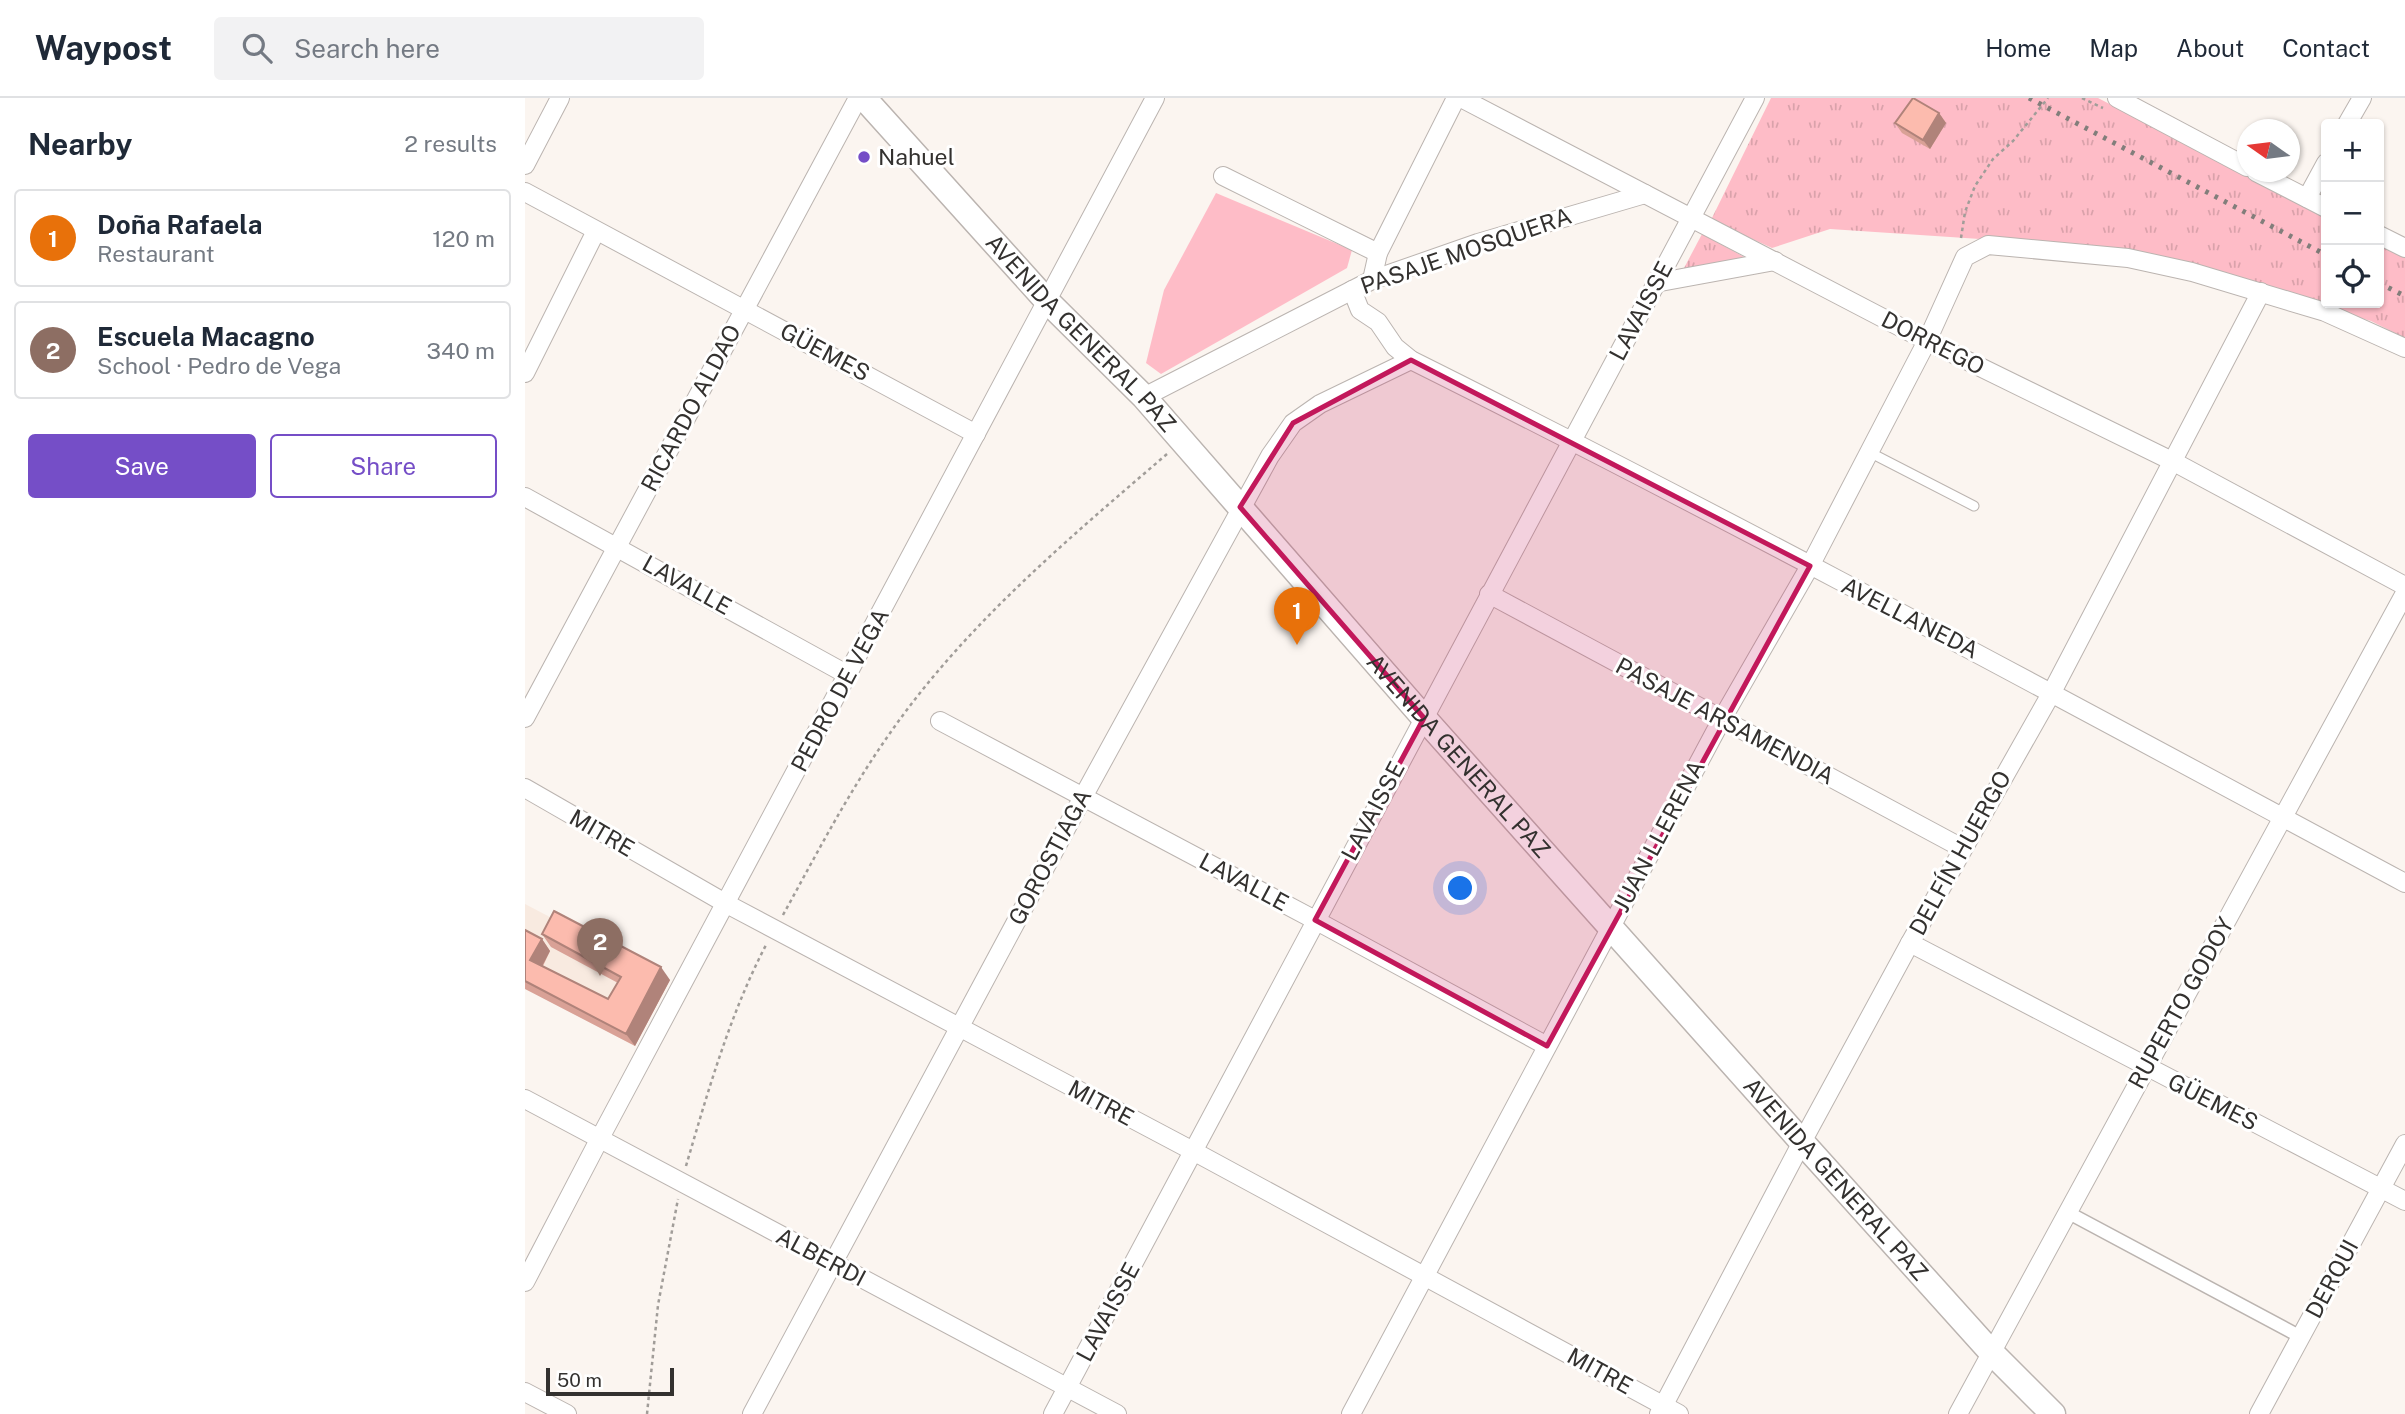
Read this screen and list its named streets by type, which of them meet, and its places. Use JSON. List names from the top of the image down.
{
  "streets": {
    "main road": ["AVENIDA GENERAL PAZ"],
    "street": [
      "PASAJE MOSQUERA",
      "LAVAISSE",
      "DORREGO",
      "GÜEMES",
      "RICARDO ALDAO",
      "LAVALLE",
      "AVELLANEDA",
      "PEDRO DE VEGA",
      "PASAJE ARSAMENDIA",
      "MITRE",
      "JUAN LLERENA",
      "DELFÍN HUERGO",
      "GOROSTIAGA",
      "RUPERTO GODOY",
      "ALBERDI",
      "DERQUI"
    ]
  },
  "crossings": [
    ["PASAJE MOSQUERA", "AVENIDA GENERAL PAZ"],
    ["PASAJE MOSQUERA", "DORREGO"],
    ["PASAJE MOSQUERA", "AVELLANEDA"],
    ["LAVAISSE", "AVENIDA GENERAL PAZ"],
    ["LAVAISSE", "DORREGO"],
    ["LAVAISSE", "LAVALLE"],
    ["LAVAISSE", "AVELLANEDA"],
    ["LAVAISSE", "PASAJE ARSAMENDIA"],
    ["LAVAISSE", "MITRE"],
    ["LAVAISSE", "ALBERDI"],
    ["AVENIDA GENERAL PAZ", "PEDRO DE VEGA"],
    ["AVENIDA GENERAL PAZ", "JUAN LLERENA"],
    ["AVENIDA GENERAL PAZ", "DELFÍN HUERGO"],
    ["AVENIDA GENERAL PAZ", "GOROSTIAGA"],
    ["AVENIDA GENERAL PAZ", "RUPERTO GODOY"],
    ["DORREGO", "JUAN LLERENA"],
    ["DORREGO", "DELFÍN HUERGO"],
    ["GÜEMES", "RICARDO ALDAO"],
    ["GÜEMES", "PEDRO DE VEGA"],
    ["GÜEMES", "DELFÍN HUERGO"],
    ["GÜEMES", "RUPERTO GODOY"],
    ["GÜEMES", "DERQUI"],
    ["RICARDO ALDAO", "LAVALLE"],
    ["LAVALLE", "PEDRO DE VEGA"],
    ["LAVALLE", "JUAN LLERENA"],
    ["LAVALLE", "GOROSTIAGA"],
    ["AVELLANEDA", "JUAN LLERENA"],
    ["AVELLANEDA", "DELFÍN HUERGO"],
    ["AVELLANEDA", "GOROSTIAGA"],
    ["AVELLANEDA", "RUPERTO GODOY"],
    ["PEDRO DE VEGA", "MITRE"],
    ["PEDRO DE VEGA", "ALBERDI"],
    ["PASAJE ARSAMENDIA", "JUAN LLERENA"],
    ["PASAJE ARSAMENDIA", "DELFÍN HUERGO"],
    ["MITRE", "JUAN LLERENA"],
    ["MITRE", "DELFÍN HUERGO"],
    ["MITRE", "GOROSTIAGA"],
    ["GOROSTIAGA", "ALBERDI"]
  ],
  "places": ["Nahuel"],
  "scale_bar": "50 m",
  "north": "left",
  "page": {
    "header": "Waypost",
    "search": "Search here",
    "nav": [
      "Home",
      "Map",
      "About",
      "Contact"
    ],
    "heading": ["Nearby", "2 results"],
    "map_buttons": ["+", "−"],
    "list": [
      {
        "mark": "1",
        "name": "Doña Rafaela",
        "note": "Restaurant",
        "value": "120 m"
      },
      {
        "mark": "2",
        "name": "Escuela Macagno",
        "note": "School · Pedro de Vega",
        "value": "340 m"
      }
    ],
    "buttons": ["Save", "Share"],
    "pins": ["1", "2"],
    "scale": "50 m"
  }
}
